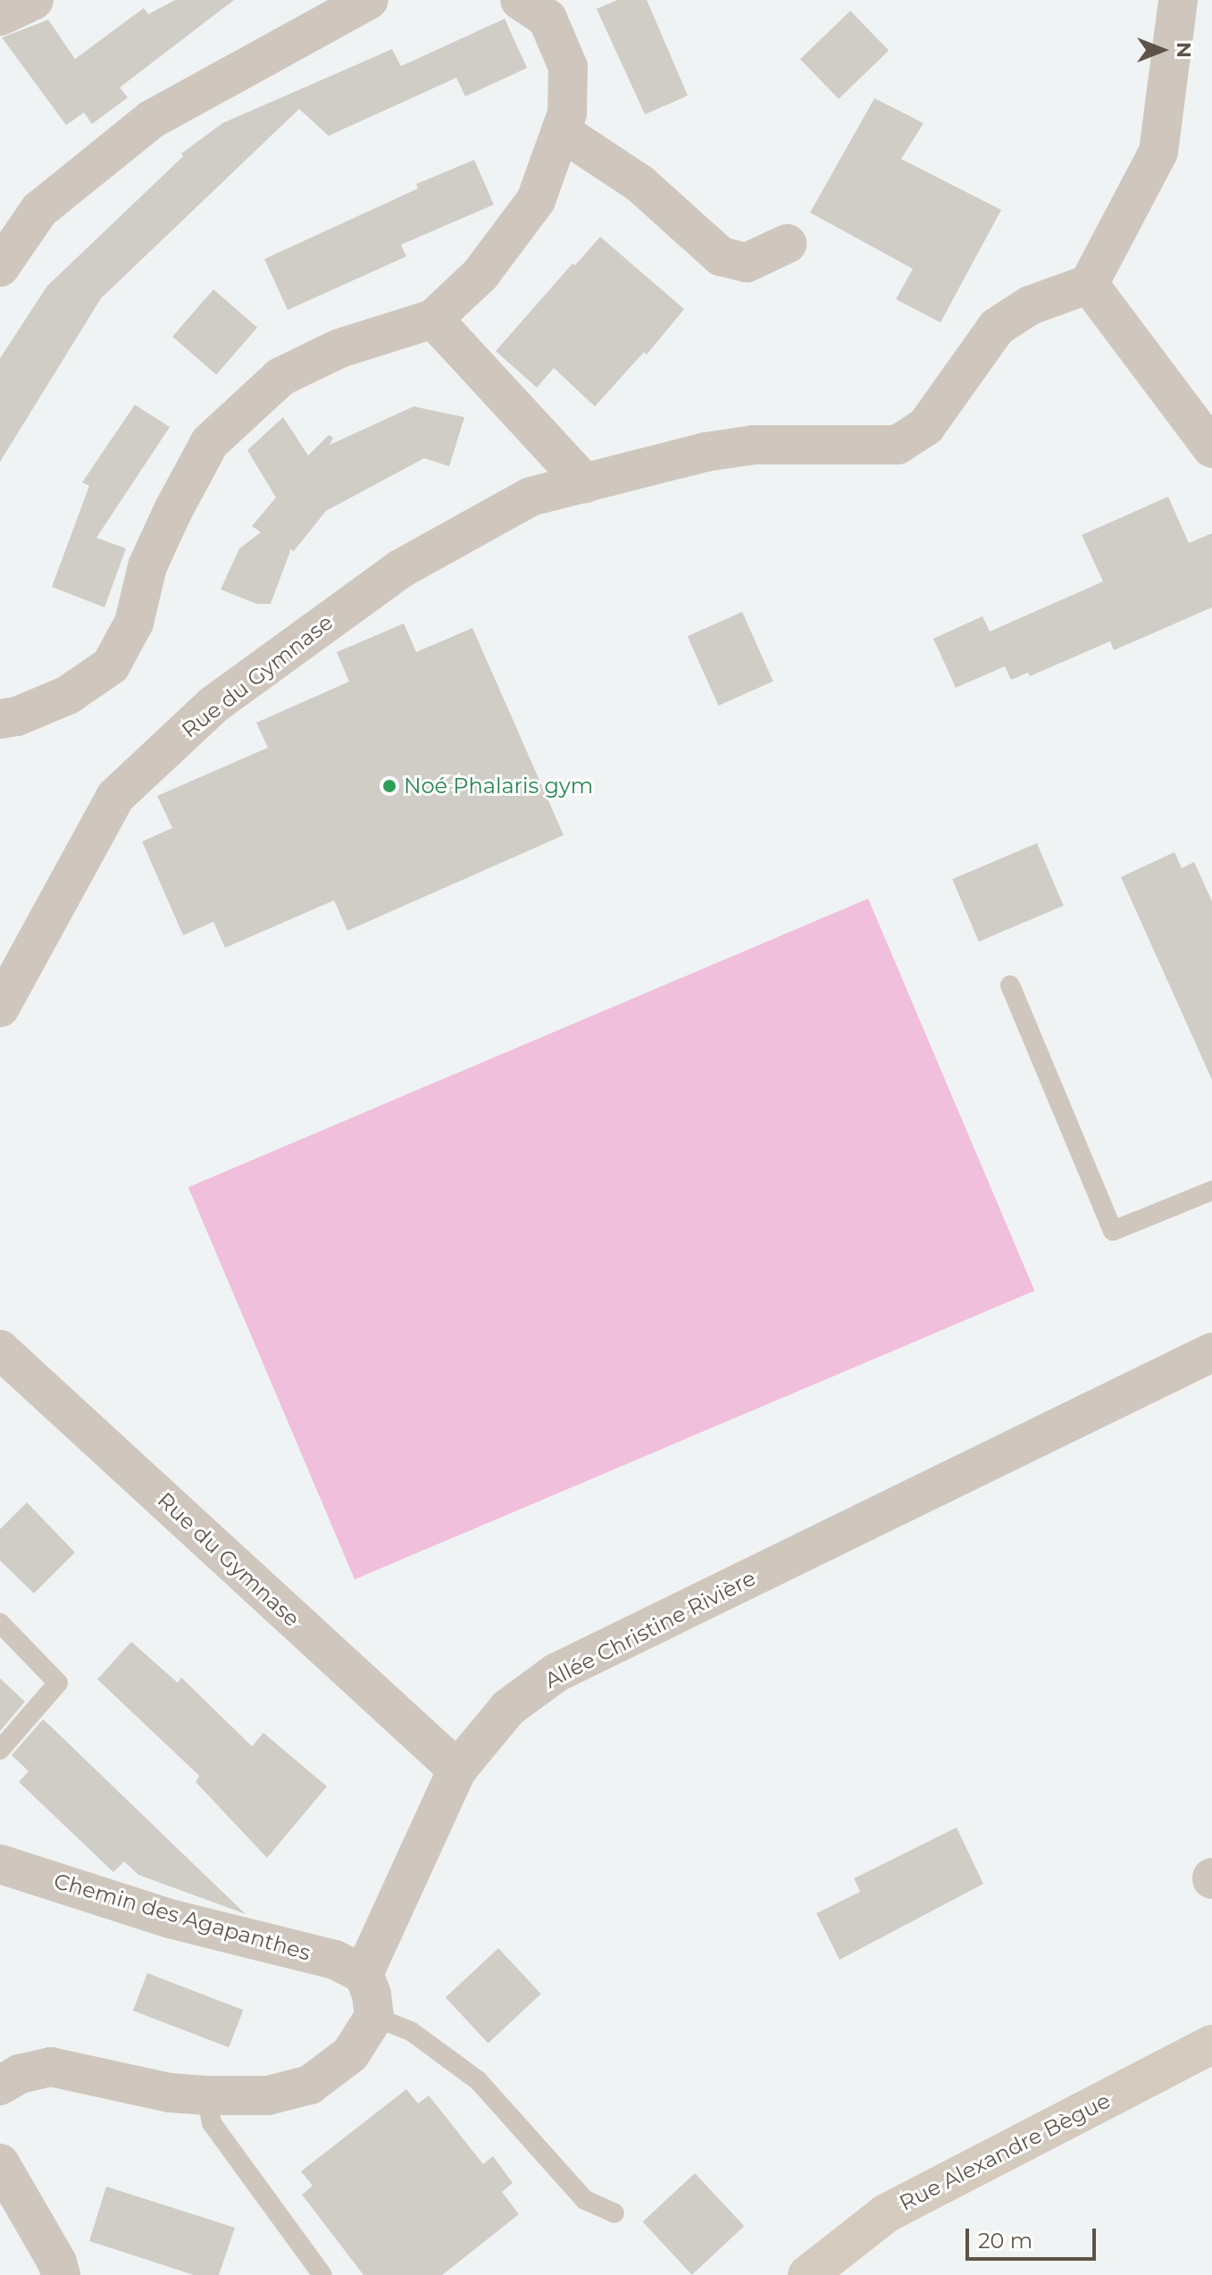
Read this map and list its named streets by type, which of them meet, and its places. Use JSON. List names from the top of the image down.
{
  "streets": {
    "main road": ["Rue Alexandre Bègue"],
    "street": ["Rue du Gymnase", "Allée Christine Rivière", "Chemin des Agapanthes"]
  },
  "crossings": [
    ["Rue du Gymnase", "Allée Christine Rivière"],
    ["Allée Christine Rivière", "Chemin des Agapanthes"]
  ],
  "places": ["Noé Phalaris gym"],
  "scale_bar": "20 m",
  "north": "right"
}
